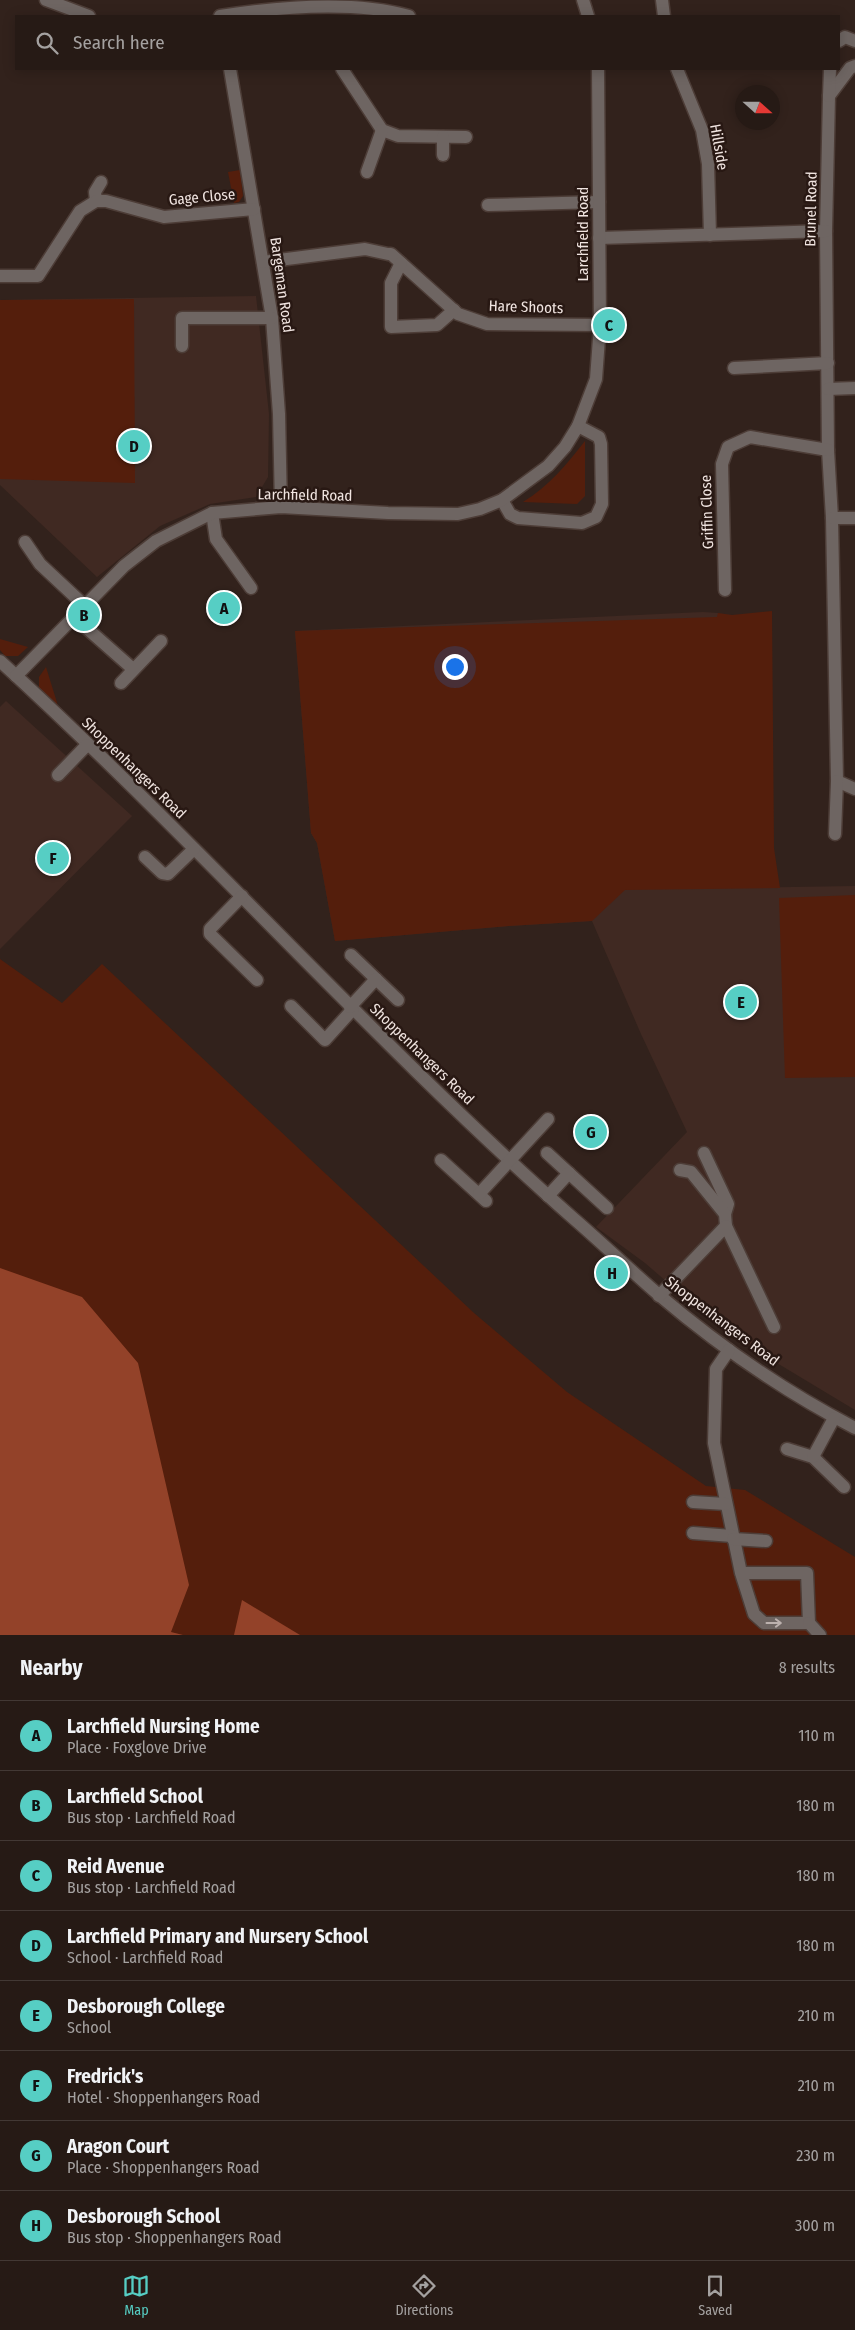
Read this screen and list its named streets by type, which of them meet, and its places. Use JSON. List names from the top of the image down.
{
  "streets": {
    "street": [
      "Hillside",
      "Gage Close",
      "Brunel Road",
      "Larchfield Road",
      "Bargeman Road",
      "Hare Shoots",
      "Griffin Close",
      "Shoppenhangers Road"
    ]
  },
  "crossings": [
    ["Gage Close", "Bargeman Road"],
    ["Brunel Road", "Griffin Close"],
    ["Larchfield Road", "Bargeman Road"],
    ["Larchfield Road", "Hare Shoots"],
    ["Larchfield Road", "Shoppenhangers Road"],
    ["Bargeman Road", "Hare Shoots"]
  ],
  "north": "right",
  "page": {
    "search": "Search here",
    "pins": [
      "C",
      "D",
      "A",
      "B",
      "F",
      "E",
      "G",
      "H"
    ],
    "heading": ["Nearby", "8 results"],
    "list": [
      {
        "mark": "A",
        "name": "Larchfield Nursing Home",
        "note": "Place · Foxglove Drive",
        "value": "110 m"
      },
      {
        "mark": "B",
        "name": "Larchfield School",
        "note": "Bus stop · Larchfield Road",
        "value": "180 m"
      },
      {
        "mark": "C",
        "name": "Reid Avenue",
        "note": "Bus stop · Larchfield Road",
        "value": "180 m"
      },
      {
        "mark": "D",
        "name": "Larchfield Primary and Nursery School",
        "note": "School · Larchfield Road",
        "value": "180 m"
      },
      {
        "mark": "E",
        "name": "Desborough College",
        "note": "School",
        "value": "210 m"
      },
      {
        "mark": "F",
        "name": "Fredrick's",
        "note": "Hotel · Shoppenhangers Road",
        "value": "210 m"
      },
      {
        "mark": "G",
        "name": "Aragon Court",
        "note": "Place · Shoppenhangers Road",
        "value": "230 m"
      },
      {
        "mark": "H",
        "name": "Desborough School",
        "note": "Bus stop · Shoppenhangers Road",
        "value": "300 m"
      }
    ],
    "nav": ["Map", "Directions", "Saved"]
  }
}
